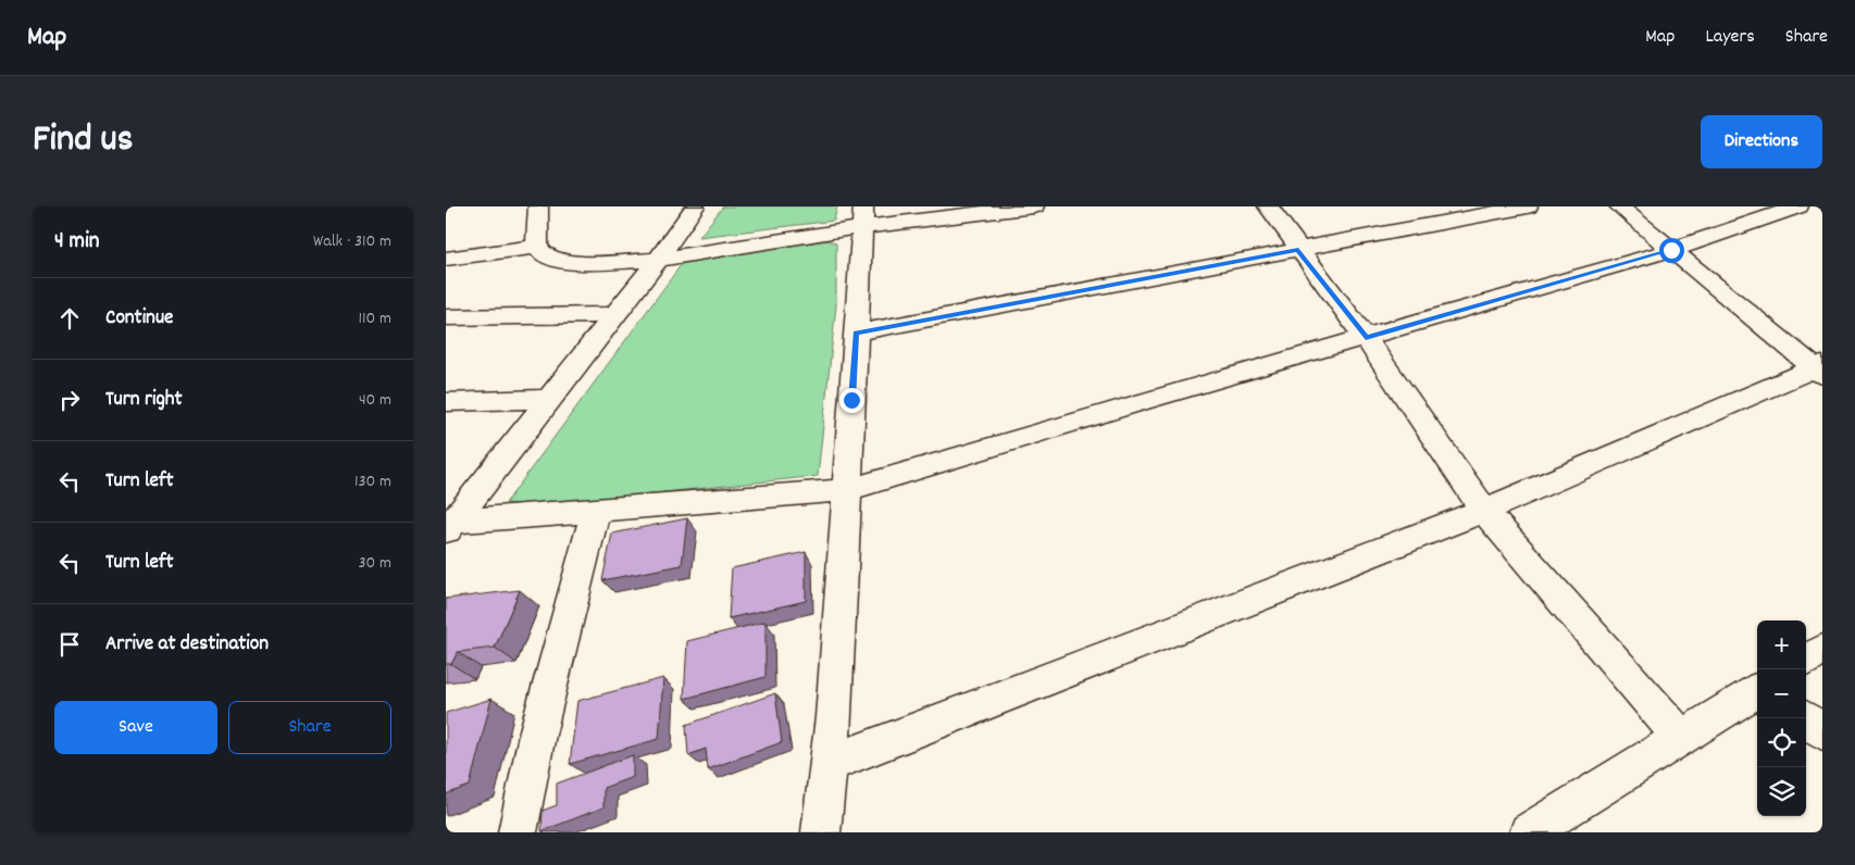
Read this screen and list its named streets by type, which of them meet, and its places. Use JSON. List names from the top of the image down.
{
  "page": {
    "header": "Map",
    "nav": ["Map", "Layers", "Share"],
    "title": "Find us",
    "buttons": [
      "Directions",
      ["Save", "Share"]
    ],
    "heading": ["4 min", "Walk · 310 m"],
    "list": [
      ["Continue", "110 m"],
      ["Turn right", "40 m"],
      ["Turn left", "130 m"],
      ["Turn left", "30 m"],
      "Arrive at destination"
    ],
    "map_buttons": ["+", "−"]
  }
}
